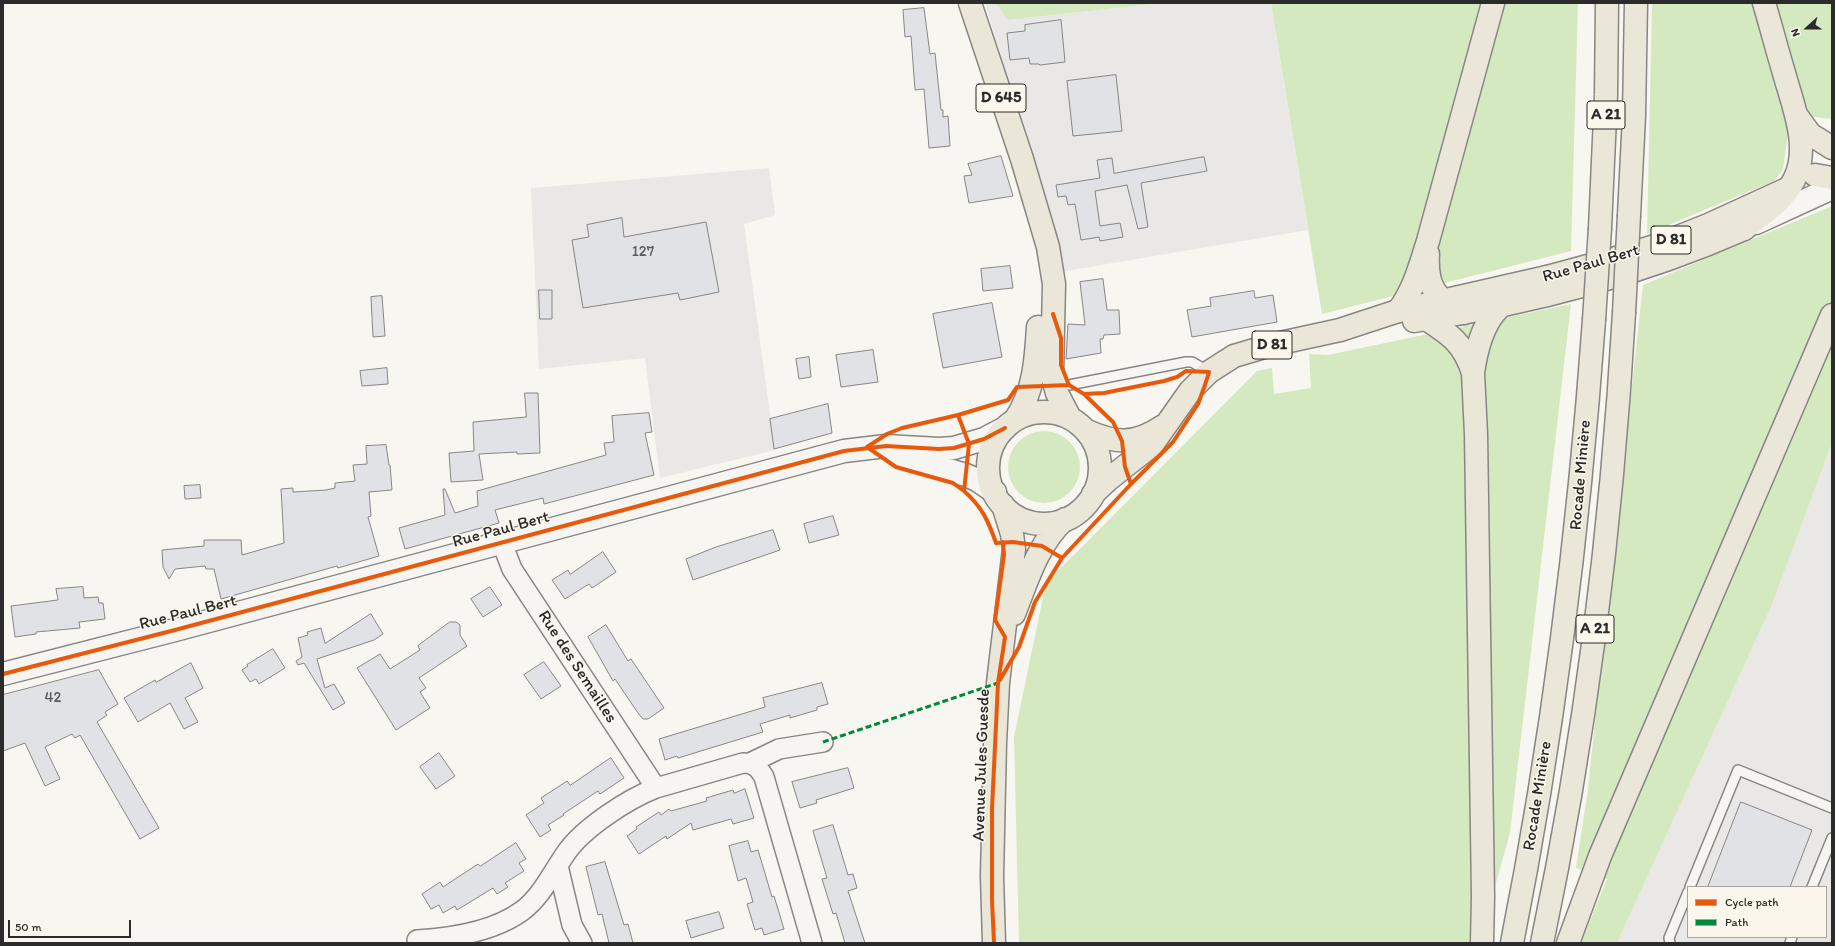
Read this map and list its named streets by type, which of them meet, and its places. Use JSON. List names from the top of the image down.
{
  "streets": {
    "main road": [
      "D 645",
      "A 21",
      "D 81",
      "Rue Paul Bert",
      "Rocade Minière",
      "Avenue Jules Guesde"
    ],
    "street": ["Rue des Semailles"]
  },
  "crossings": [
    ["D 645", "Rue Paul Bert"],
    ["D 645", "Avenue Jules Guesde"],
    ["Rue Paul Bert", "Rue des Semailles"],
    ["Rue Paul Bert", "Avenue Jules Guesde"]
  ],
  "house_numbers": ["127", "42"],
  "legend": ["Cycle path", "Path"],
  "scale_bar": "50 m",
  "north": "left"
}
